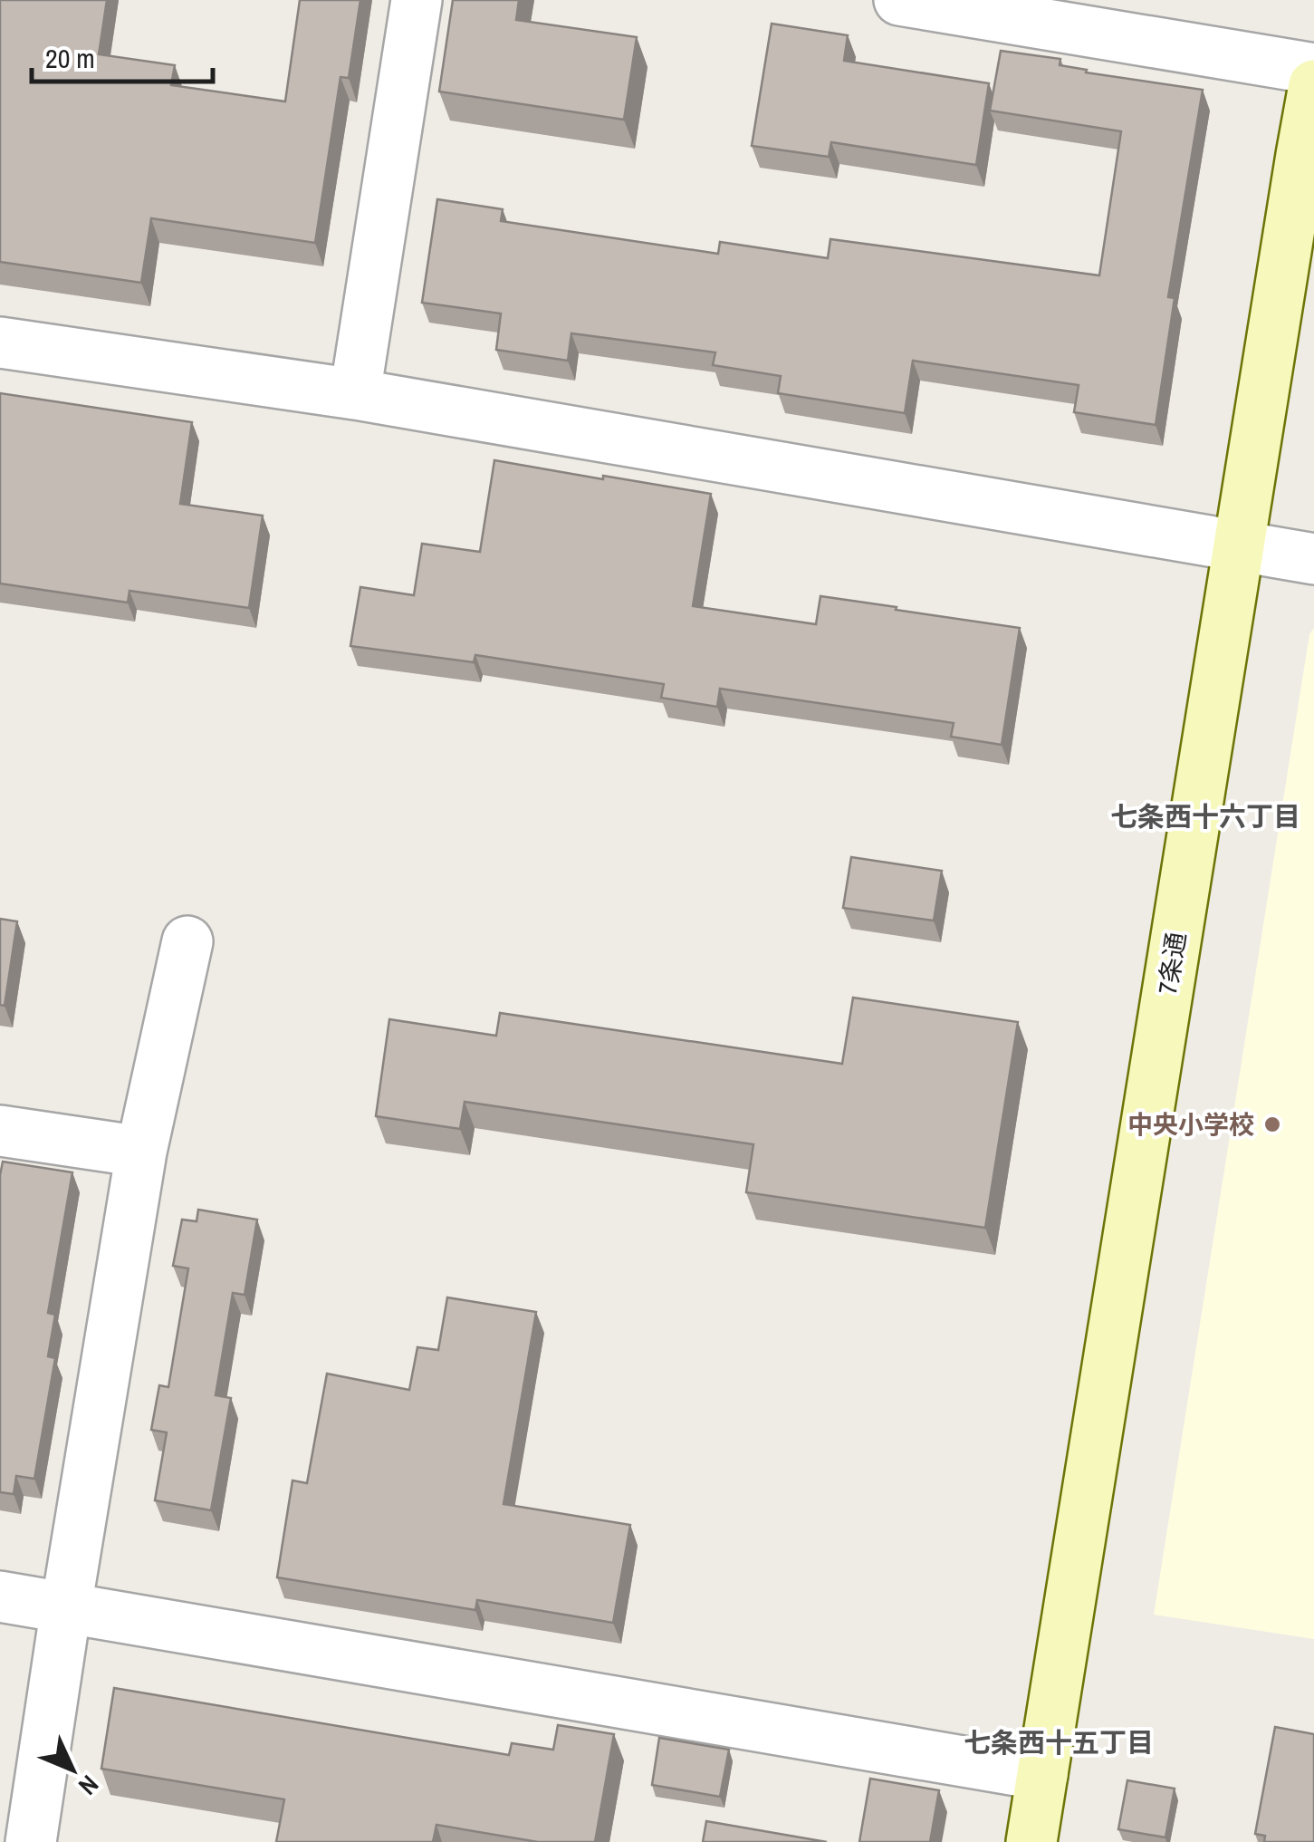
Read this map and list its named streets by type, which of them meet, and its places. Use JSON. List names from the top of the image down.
{
  "streets": {
    "street": ["7条通"]
  },
  "districts": ["七条西十六丁目", "七条西十五丁目"],
  "places": ["中央小学校"],
  "scale_bar": "20 m",
  "north": "bottom right"
}
